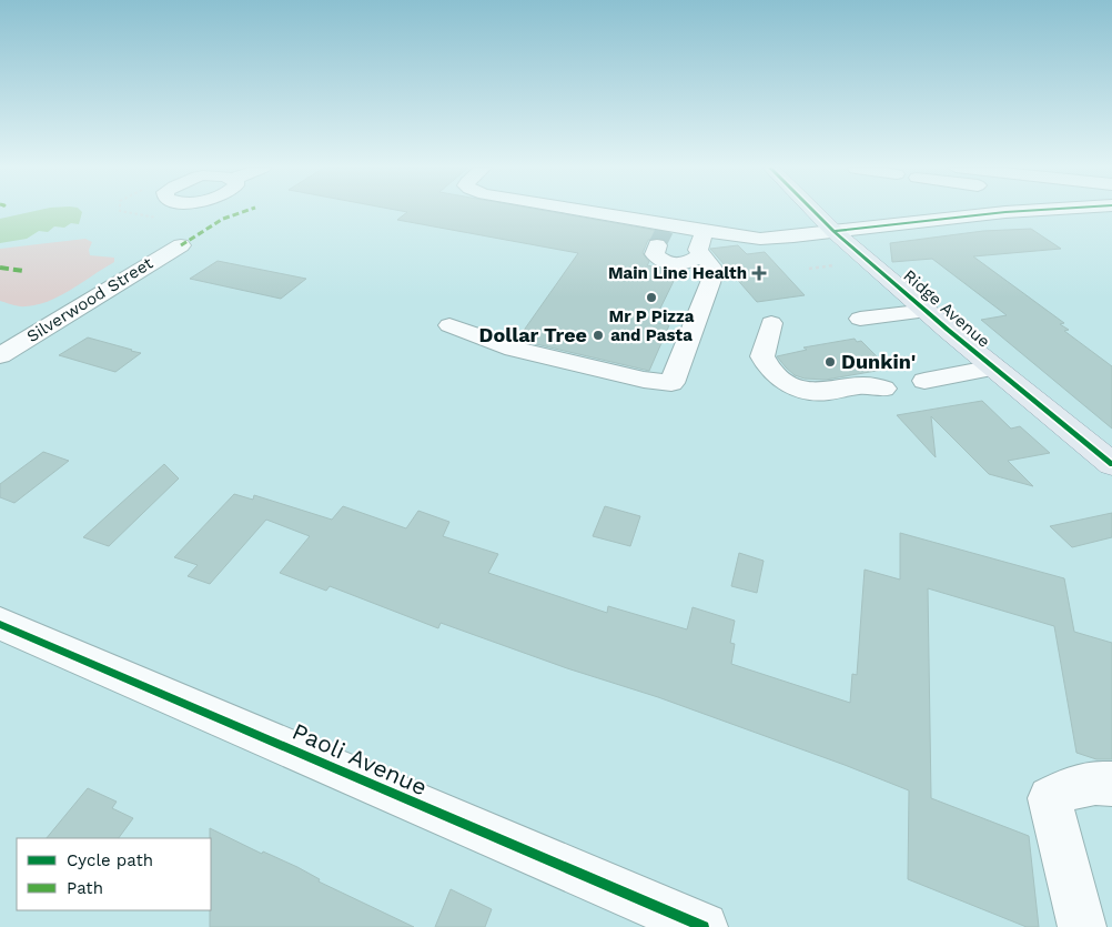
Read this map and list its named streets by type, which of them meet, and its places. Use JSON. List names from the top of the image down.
{
  "streets": {
    "main road": ["Ridge Avenue"],
    "street": ["Silverwood Street", "Paoli Avenue"]
  },
  "places": {
    "health": ["Main Line Health"],
    "other": ["Mr P Pizza and Pasta", "Dollar Tree", "Dunkin'"]
  },
  "legend": ["Cycle path", "Path"]
}
